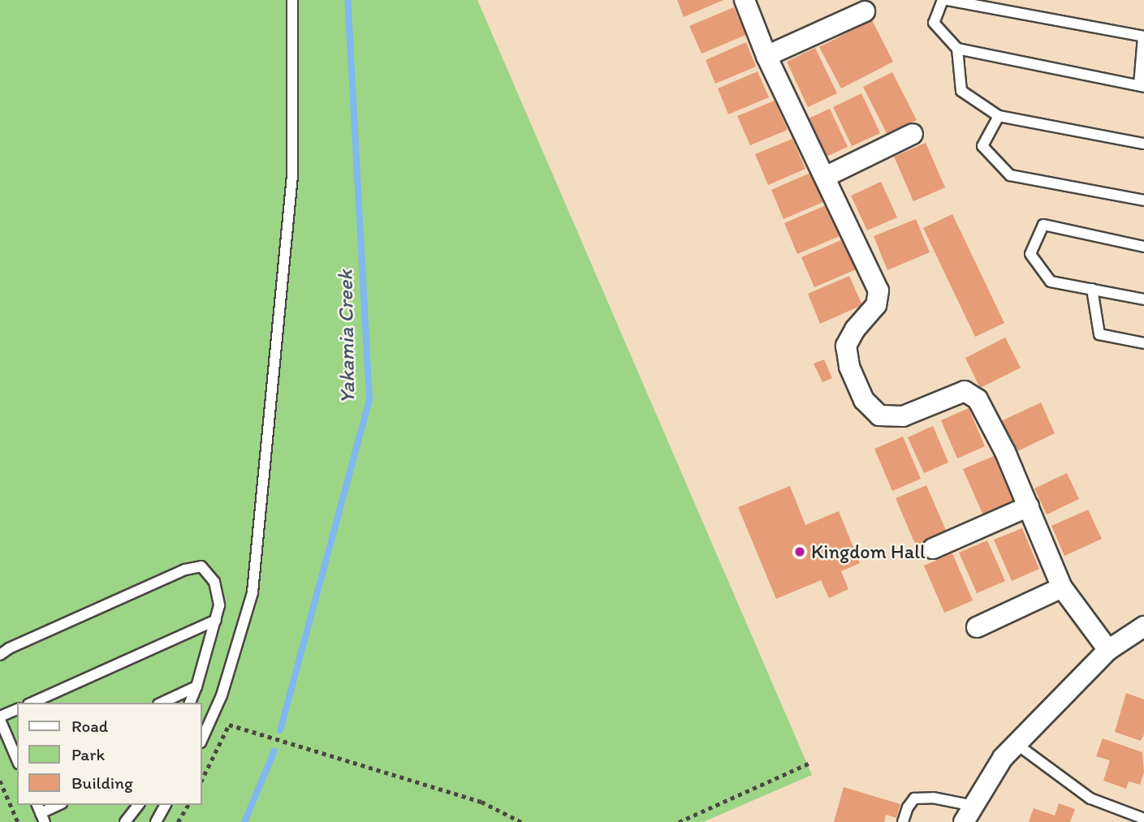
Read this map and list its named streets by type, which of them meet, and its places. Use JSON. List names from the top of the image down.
{
  "water": ["Yakamia Creek"],
  "places": ["Kingdom Hall"],
  "legend": ["Road", "Park", "Building"]
}
